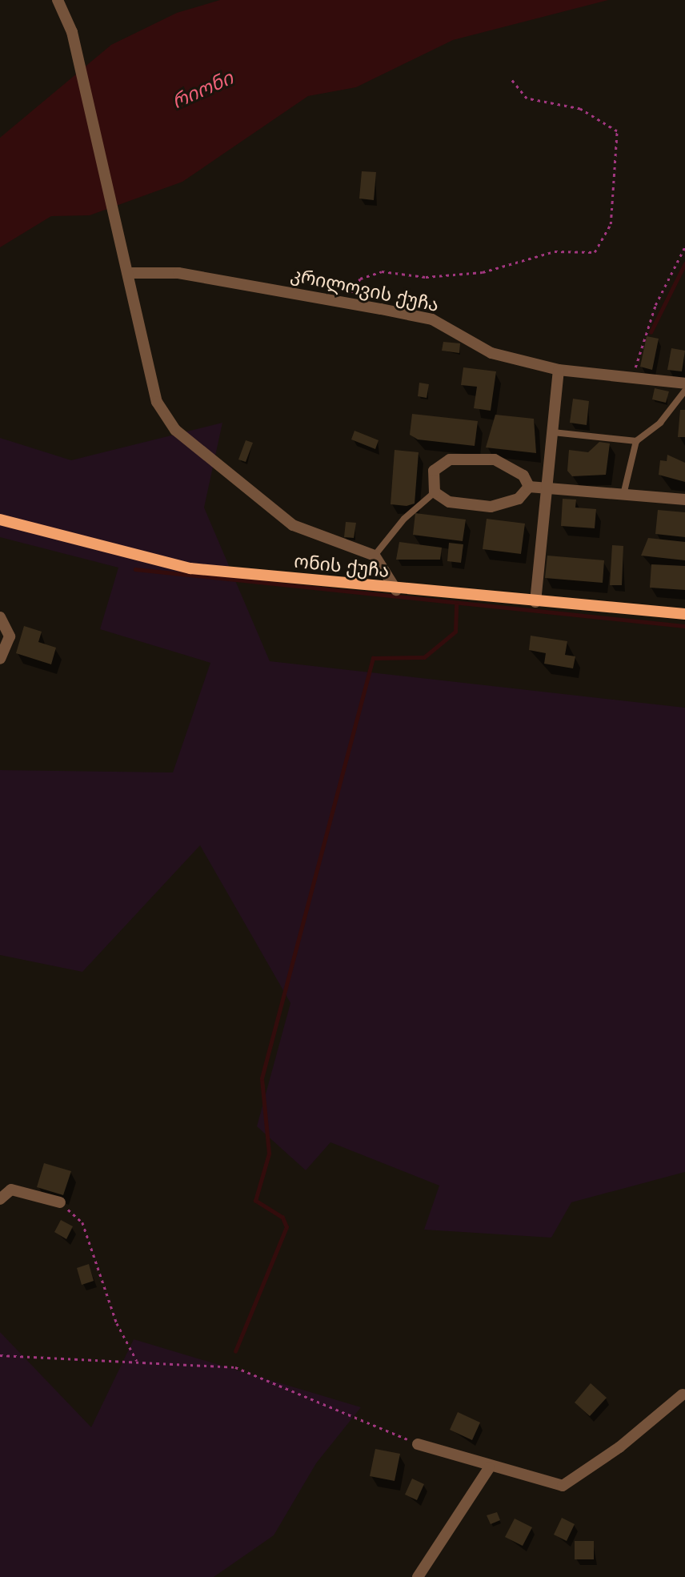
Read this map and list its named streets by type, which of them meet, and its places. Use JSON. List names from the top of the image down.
{
  "streets": {
    "main road": ["ონის ქუჩა"],
    "street": ["კრილოვის ქუჩა"]
  },
  "water": ["რიონი"]
}
